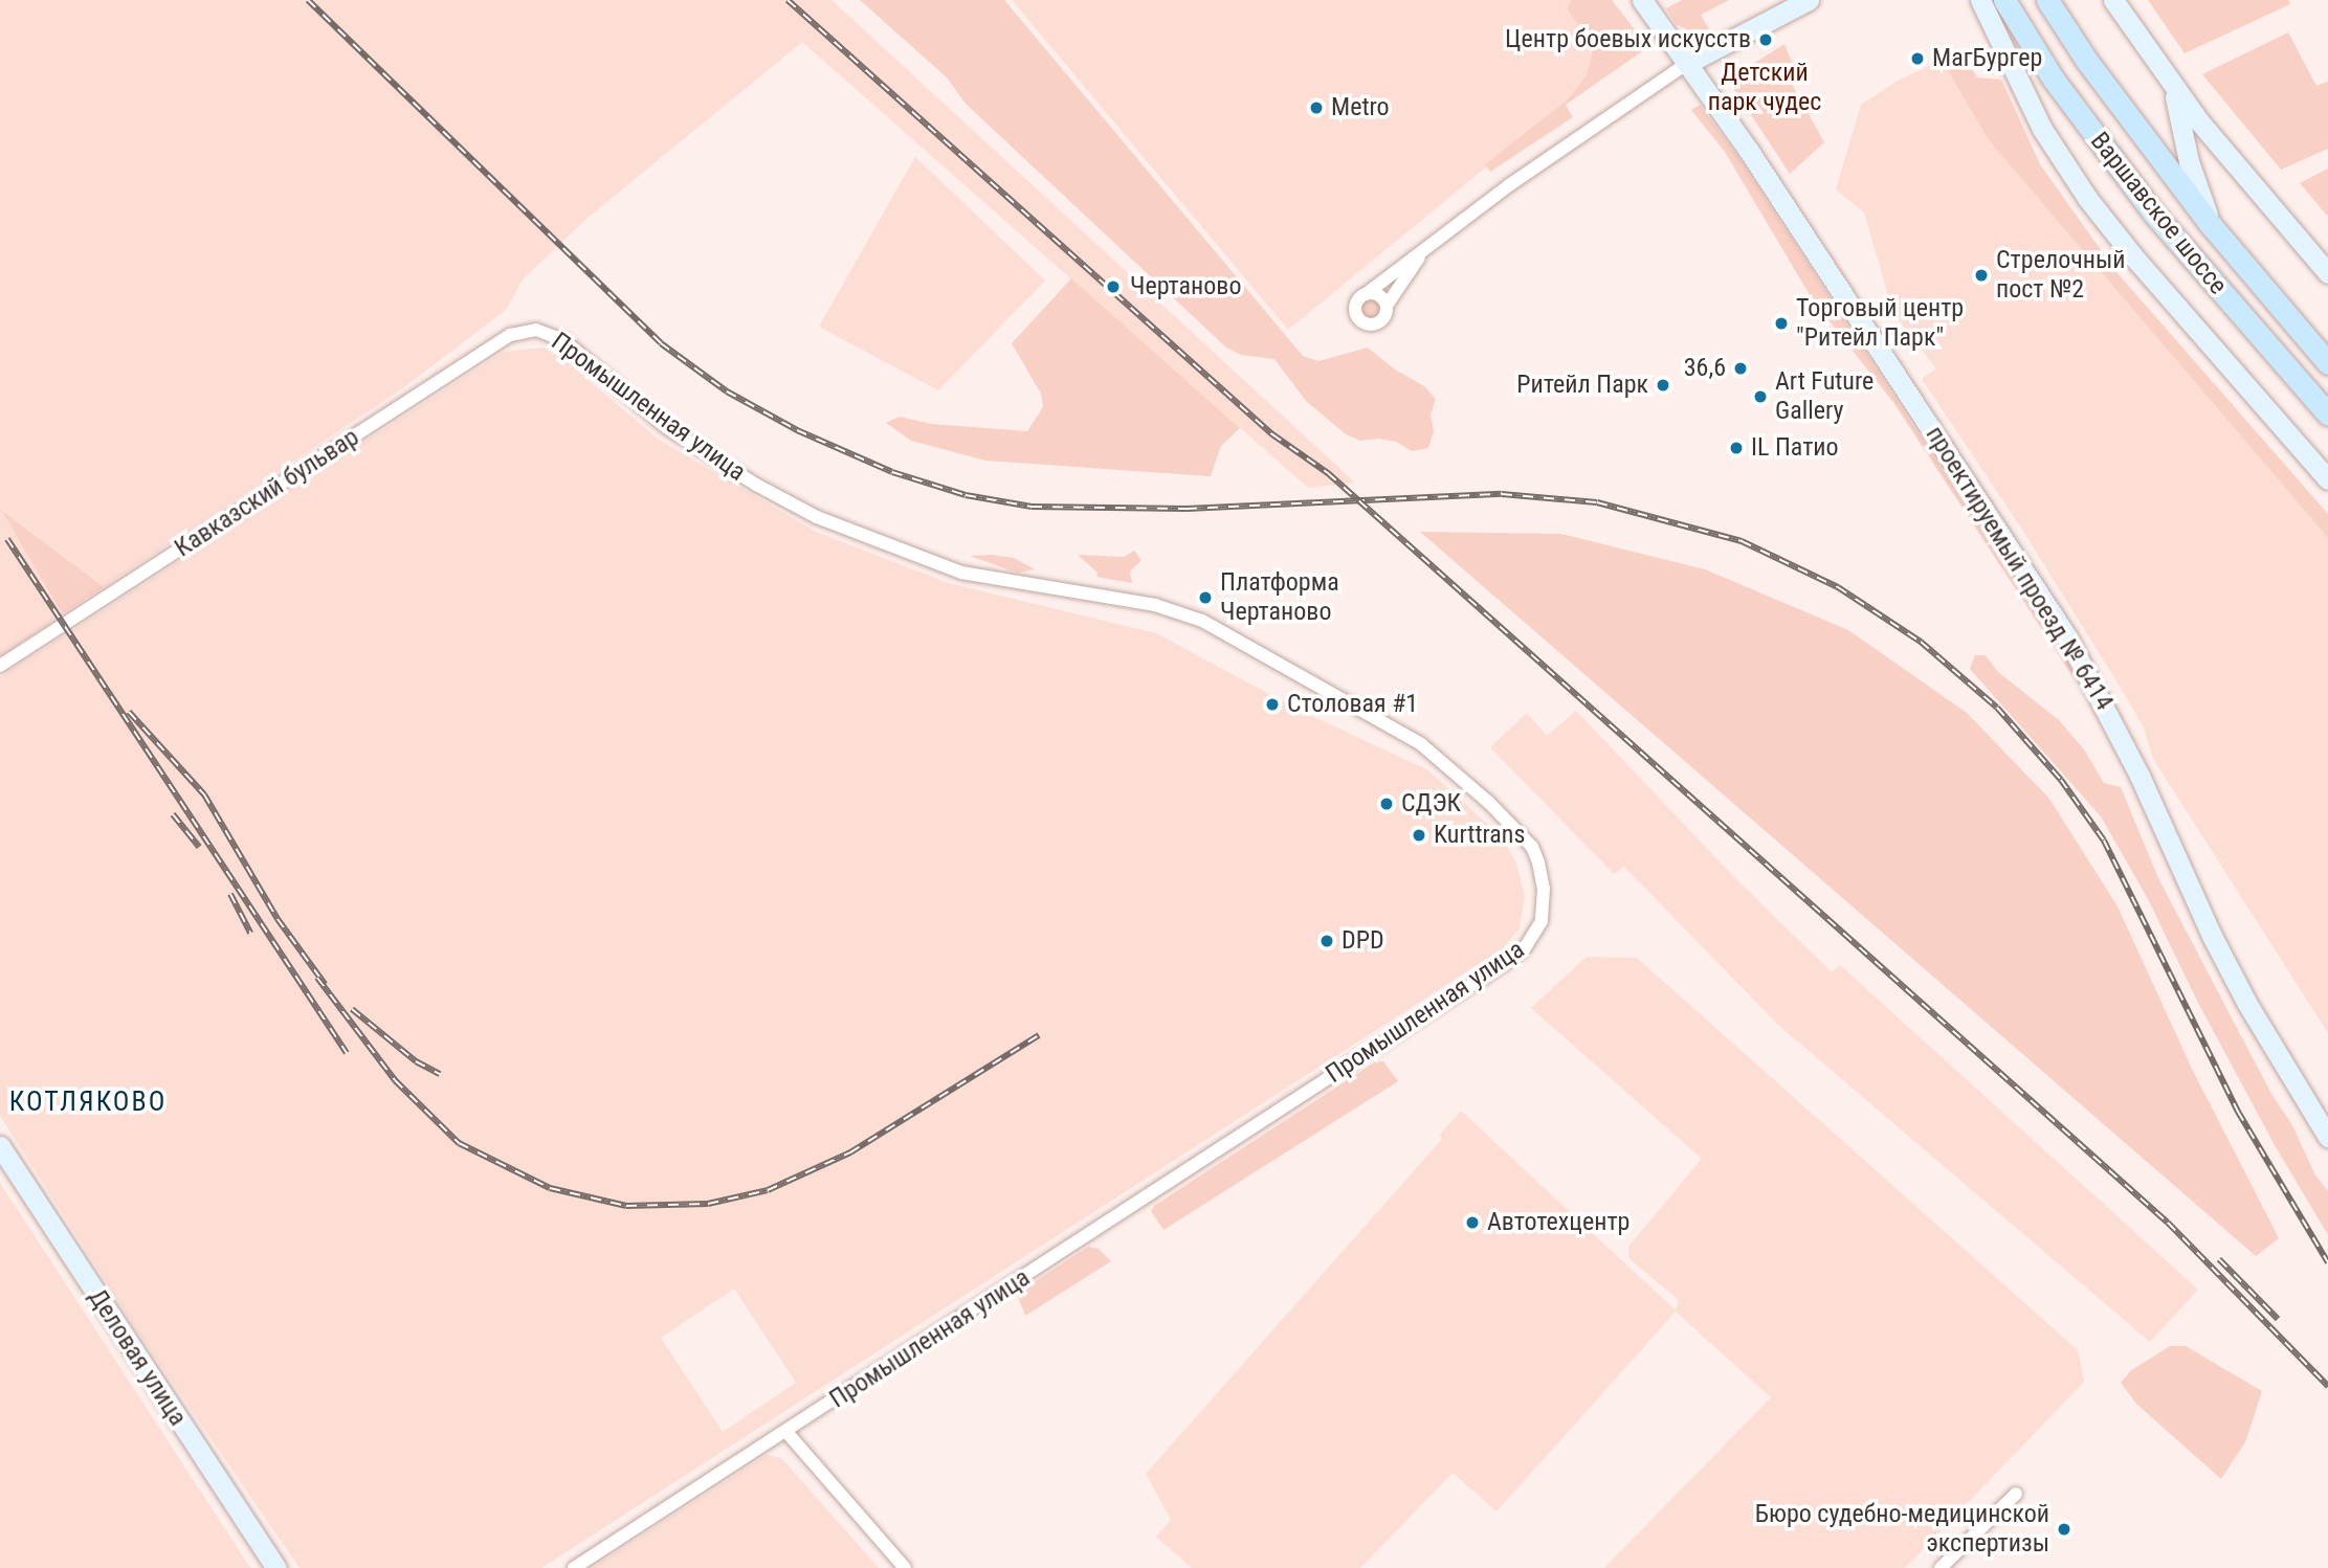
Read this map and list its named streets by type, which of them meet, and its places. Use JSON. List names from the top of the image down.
{
  "streets": {
    "main road": ["Варшавское шоссе", "проектируемый проезд № 6414", "Деловая улица"],
    "street": ["Промышленная улица", "Кавказский бульвар"]
  },
  "crossings": [
    ["Промышленная улица", "Кавказский бульвар"]
  ],
  "districts": ["КОТЛЯКОВО"],
  "parks": ["Детский парк чудес"],
  "places": [
    "Центр боевых искусств",
    "МагБургер",
    "Metro",
    "Стрелочный пост №2",
    "Чертаново",
    "Торговый центр \"Ритейл Парк\"",
    "36,6",
    "Ритейл Парк",
    "Art Future Gallery",
    "IL Патио",
    "Платформа Чертаново",
    "Столовая #1",
    "СДЭК",
    "Kurttrans",
    "DPD",
    "Автотехцентр",
    "Бюро судебно-медицинской экспертизы"
  ]
}
